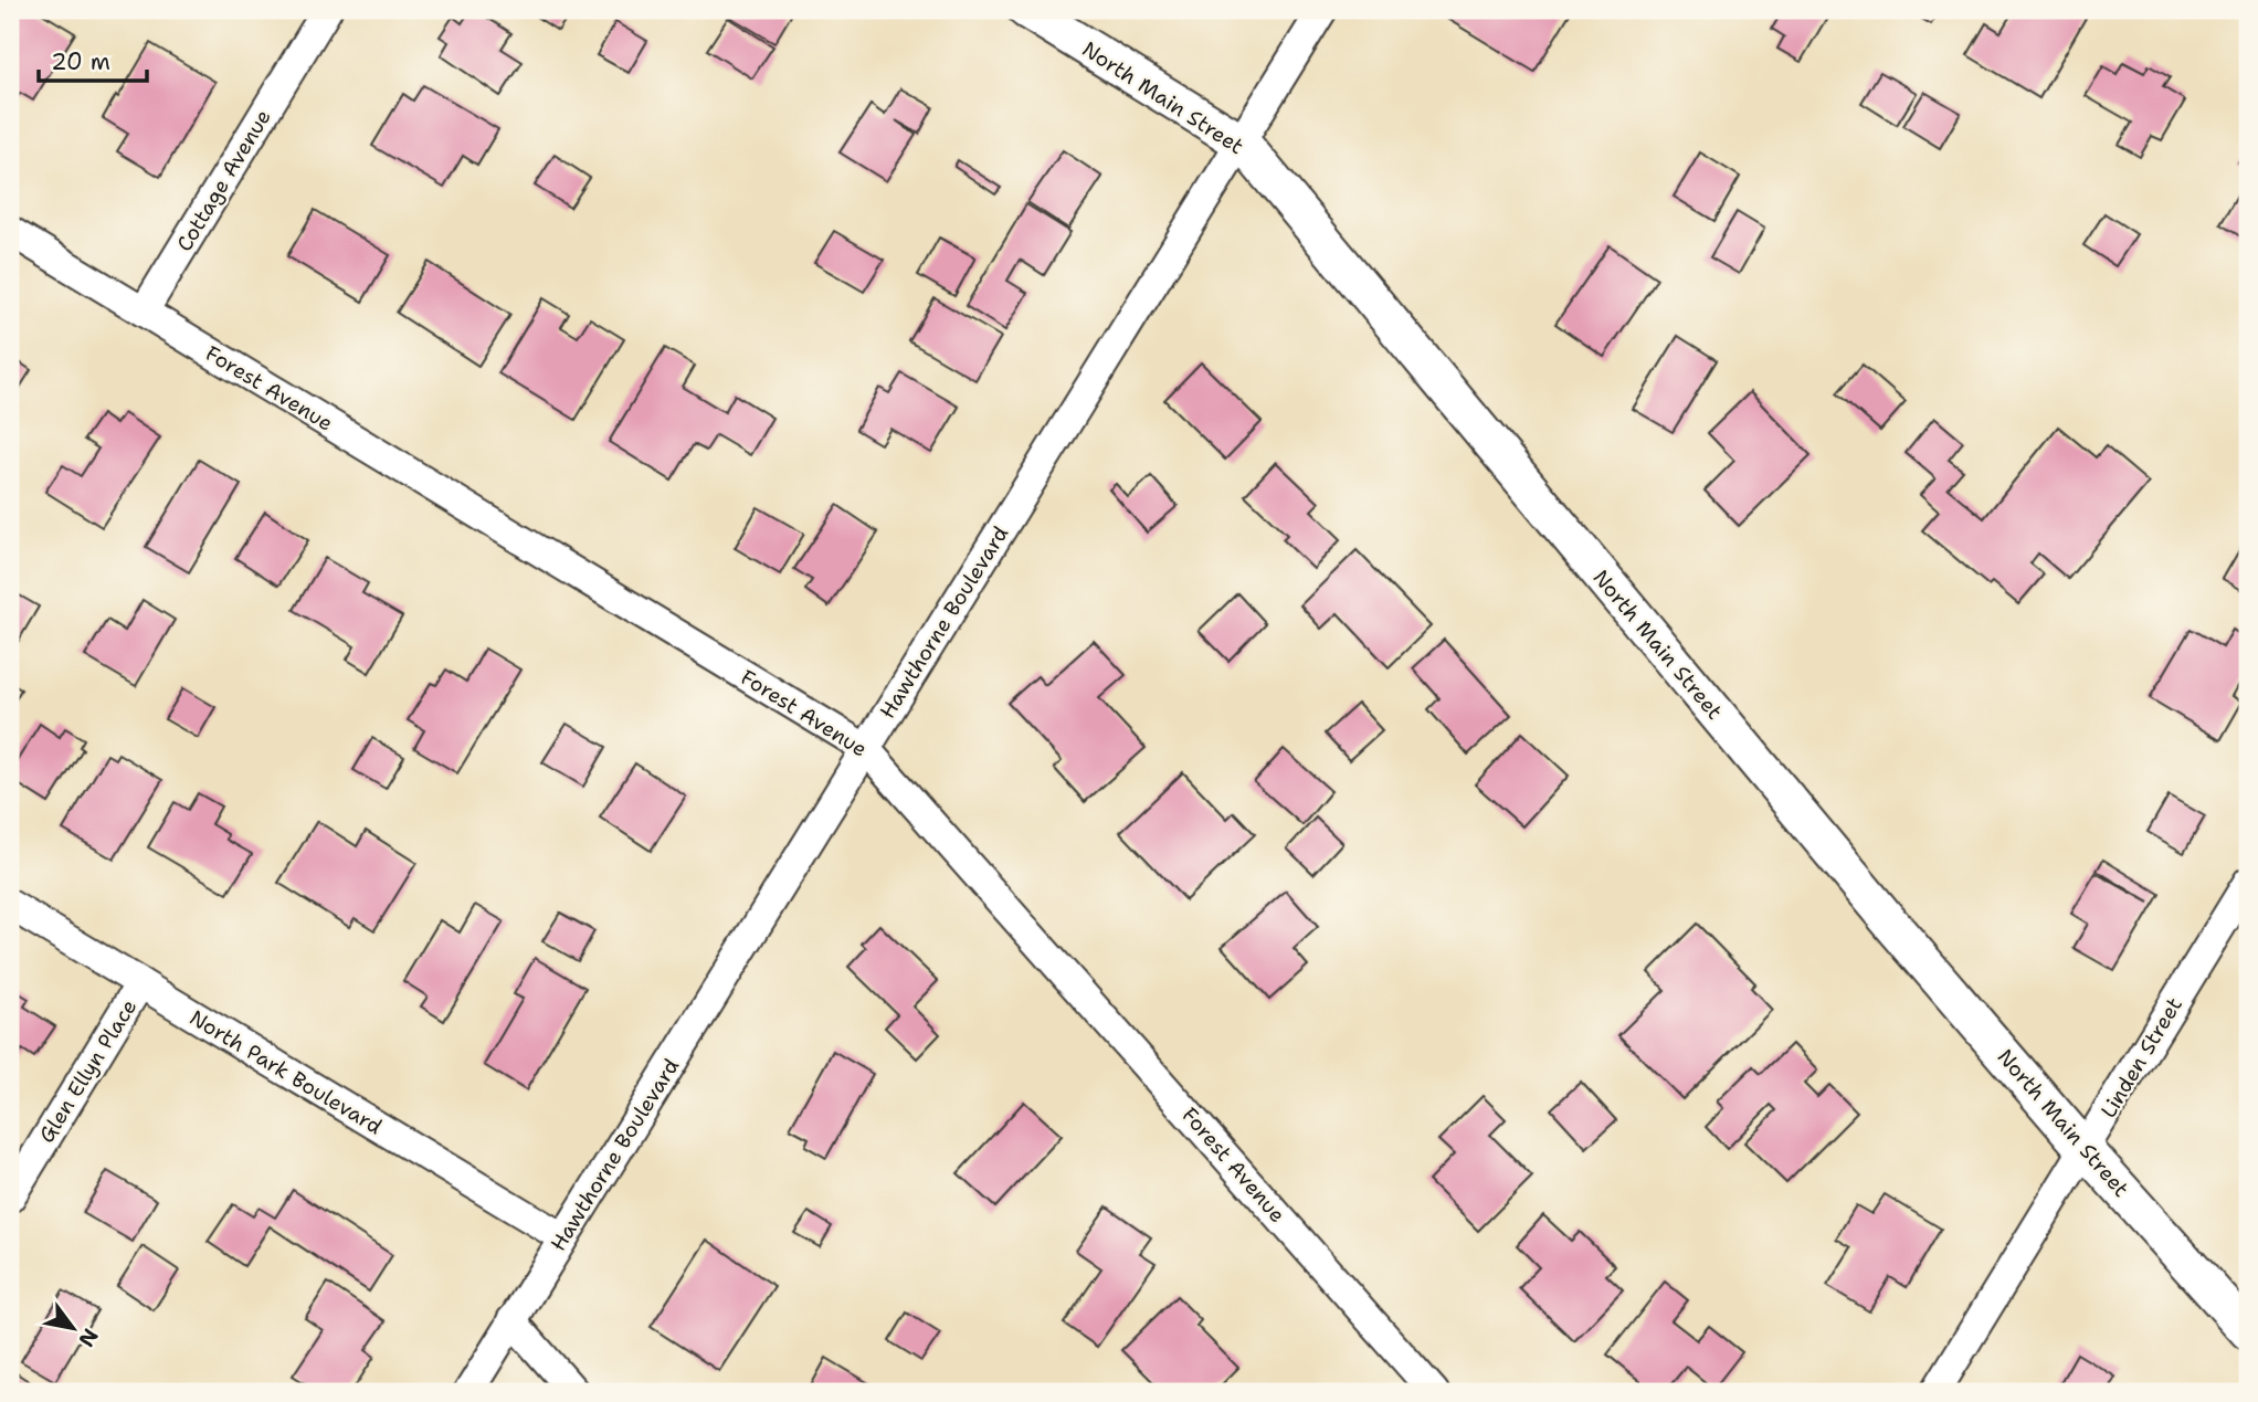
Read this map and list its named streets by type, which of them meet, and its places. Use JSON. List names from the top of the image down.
{
  "streets": {
    "street": [
      "North Main Street",
      "Cottage Avenue",
      "Forest Avenue",
      "Hawthorne Boulevard",
      "Linden Street",
      "Glen Ellyn Place",
      "North Park Boulevard"
    ]
  },
  "crossings": [
    ["North Main Street", "Hawthorne Boulevard"],
    ["North Main Street", "Linden Street"],
    ["Cottage Avenue", "Forest Avenue"],
    ["Forest Avenue", "Hawthorne Boulevard"],
    ["Hawthorne Boulevard", "North Park Boulevard"],
    ["Glen Ellyn Place", "North Park Boulevard"]
  ],
  "scale_bar": "20 m",
  "north": "bottom right"
}
